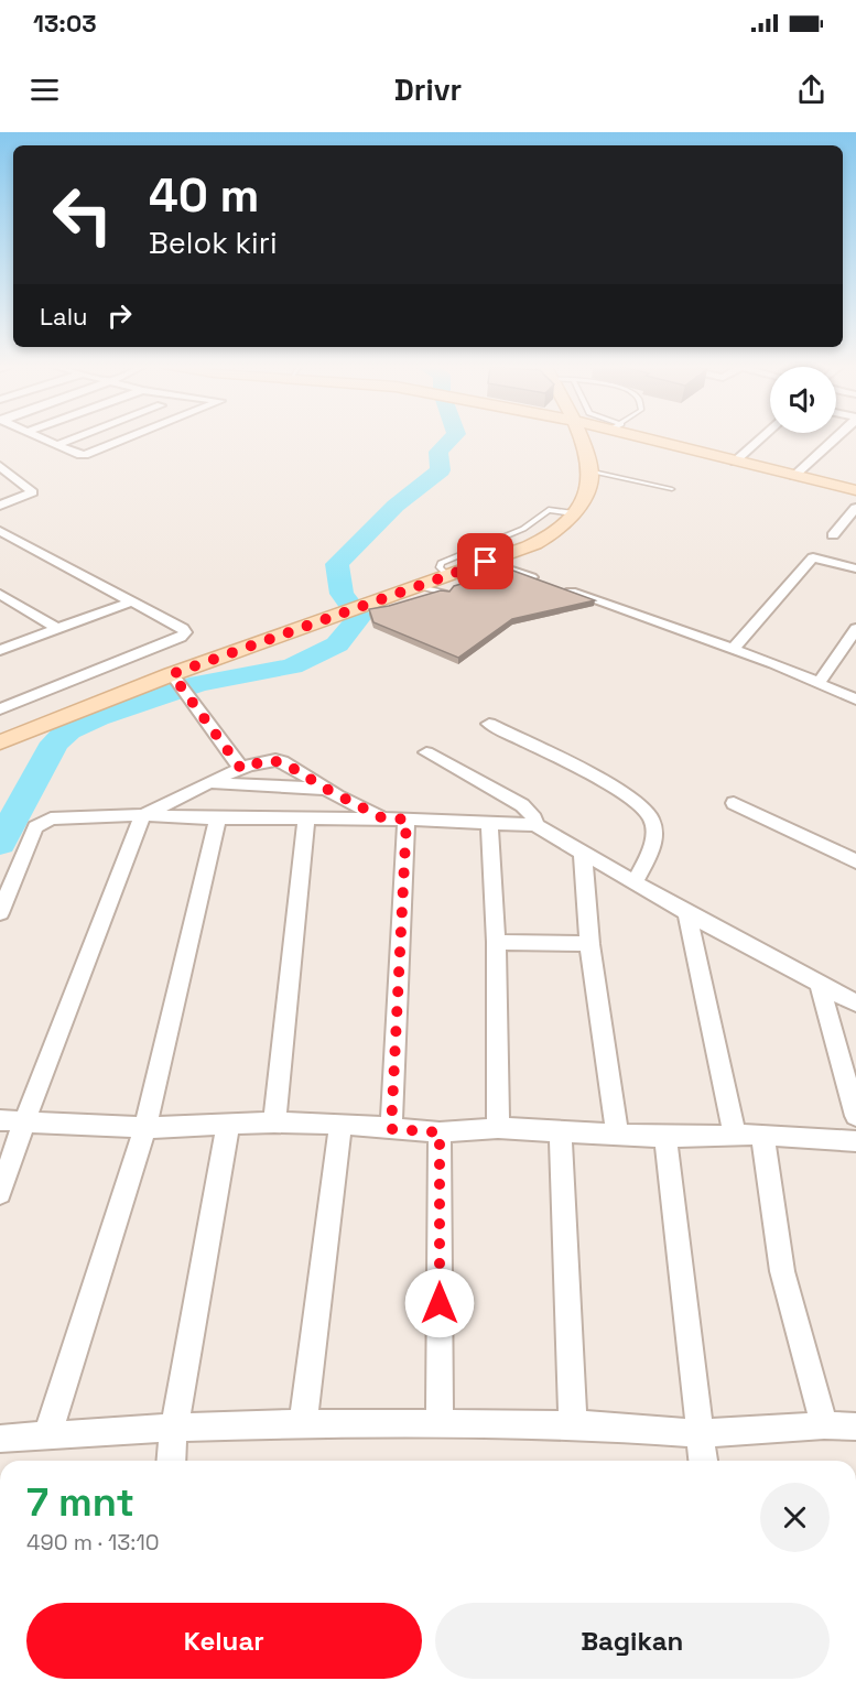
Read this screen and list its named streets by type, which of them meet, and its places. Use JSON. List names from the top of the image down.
{
  "page": {
    "status": "13:03",
    "header": "Drivr",
    "turn": ["40 m", "Belok kiri"],
    "then": "Lalu",
    "heading": ["7 mnt", "490 m · 13:10"],
    "buttons": ["Keluar", "Bagikan"]
  }
}
